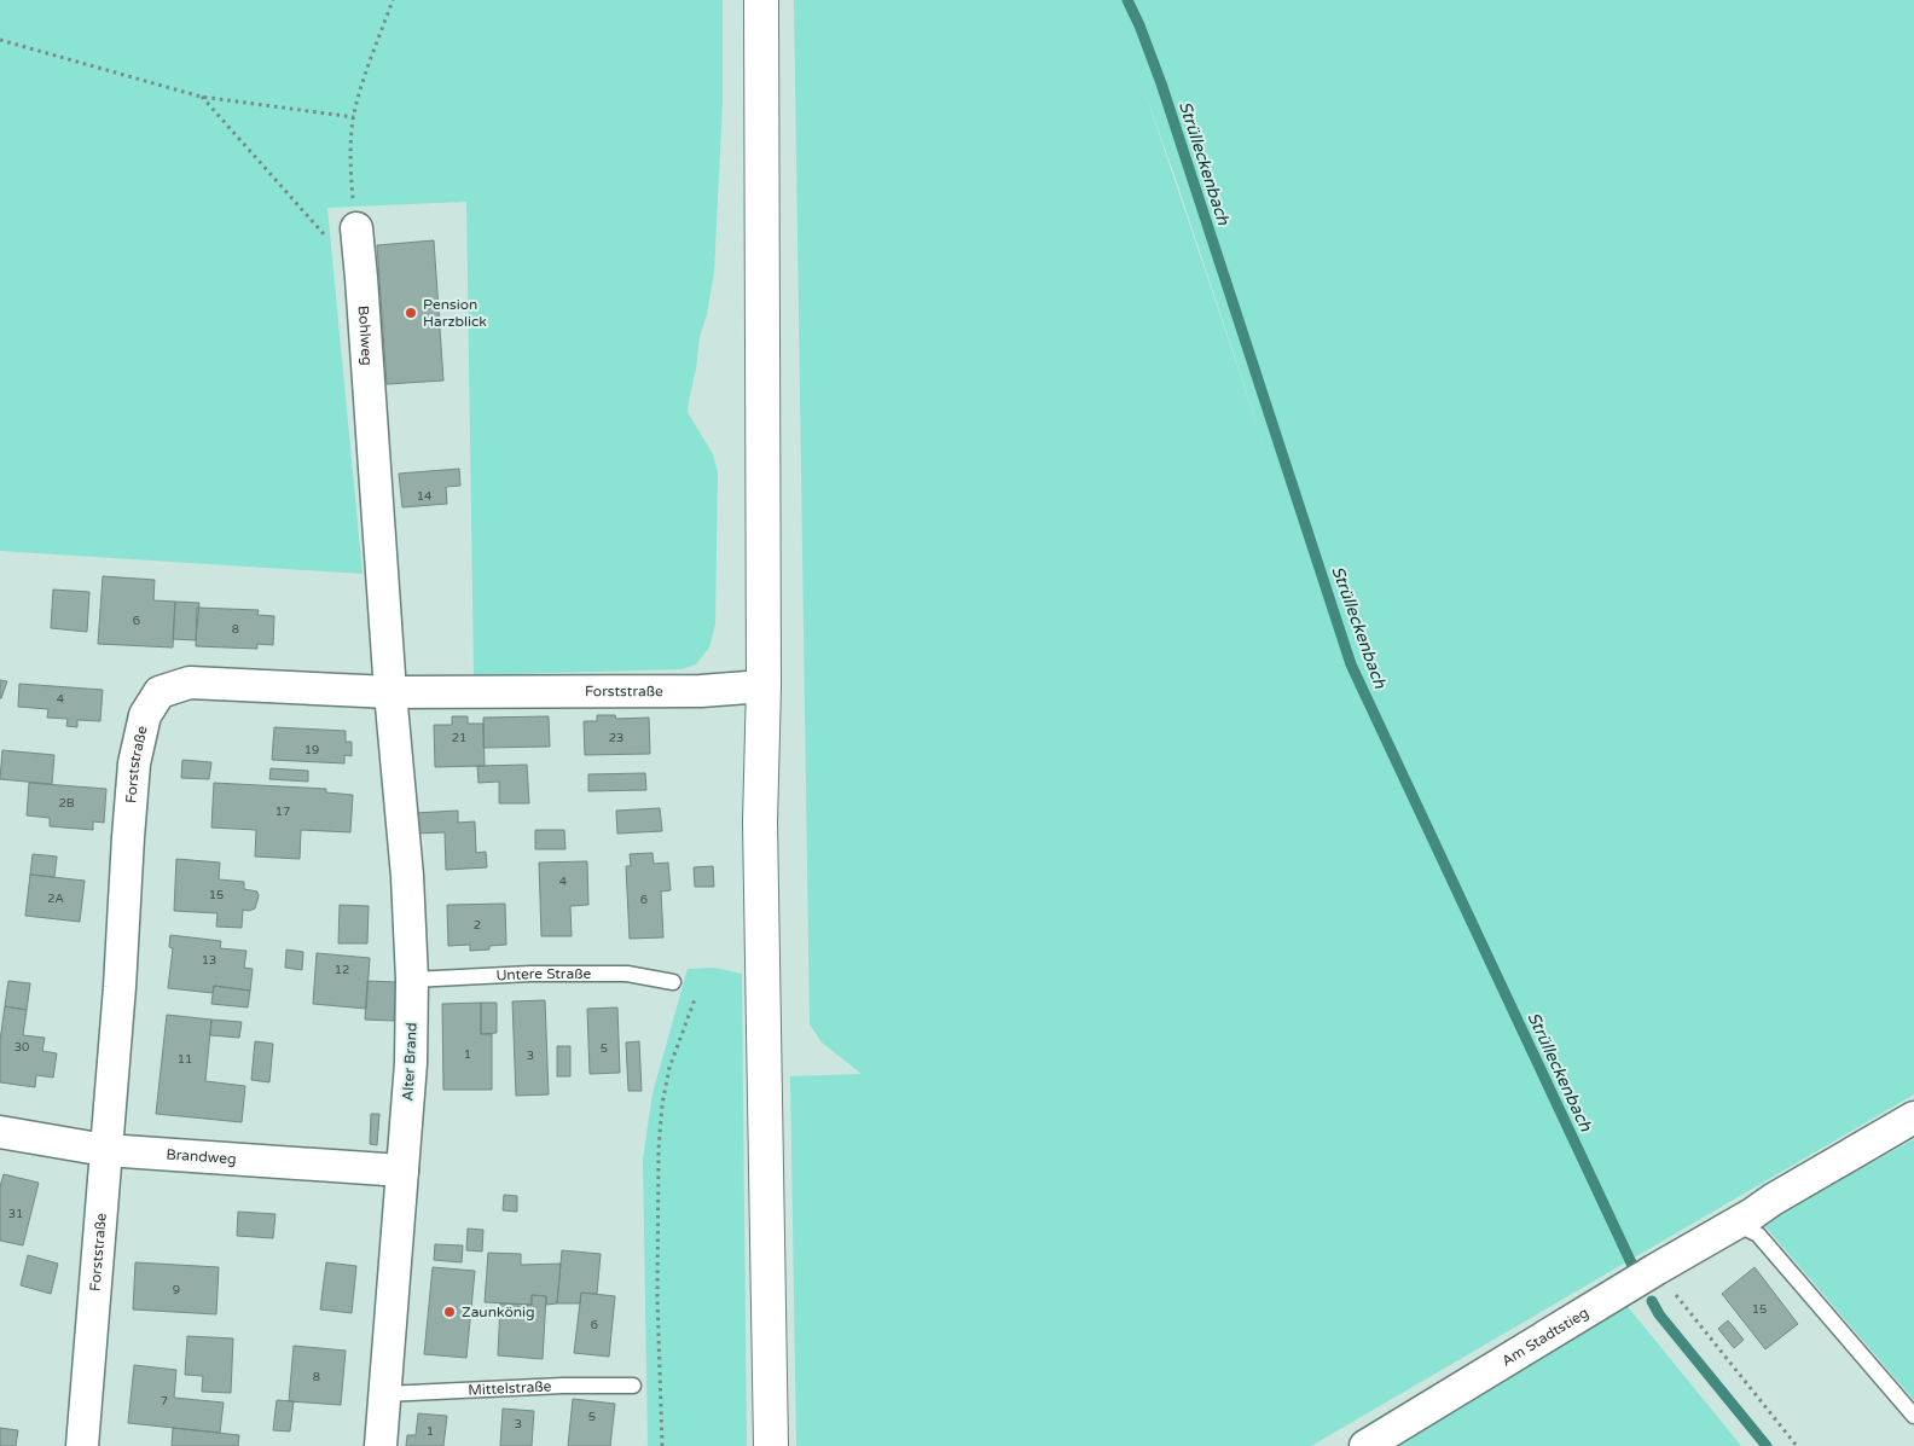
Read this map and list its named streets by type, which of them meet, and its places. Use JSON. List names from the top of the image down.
{
  "streets": {
    "street": [
      "Bohlweg",
      "Forststraße",
      "Alter Brand",
      "Brandweg",
      "Am Stadtstieg"
    ],
    "lane": ["Untere Straße", "Mittelstraße"]
  },
  "crossings": [
    ["Bohlweg", "Forststraße"],
    ["Bohlweg", "Alter Brand"],
    ["Forststraße", "Alter Brand"],
    ["Forststraße", "Brandweg"],
    ["Untere Straße", "Alter Brand"],
    ["Alter Brand", "Brandweg"],
    ["Alter Brand", "Mittelstraße"]
  ],
  "water": ["Strülleckenbach"],
  "places": ["Pension Harzblick", "Zaunkönig"],
  "house_numbers": [
    "14",
    "6",
    "8",
    "4",
    "21",
    "23",
    "19",
    "2B",
    "17",
    "4",
    "15",
    "2A",
    "6",
    "2",
    "13",
    "12",
    "30",
    "5",
    "1",
    "3",
    "11",
    "31",
    "9",
    "15",
    "6",
    "8",
    "7",
    "5",
    "3",
    "1"
  ]
}
